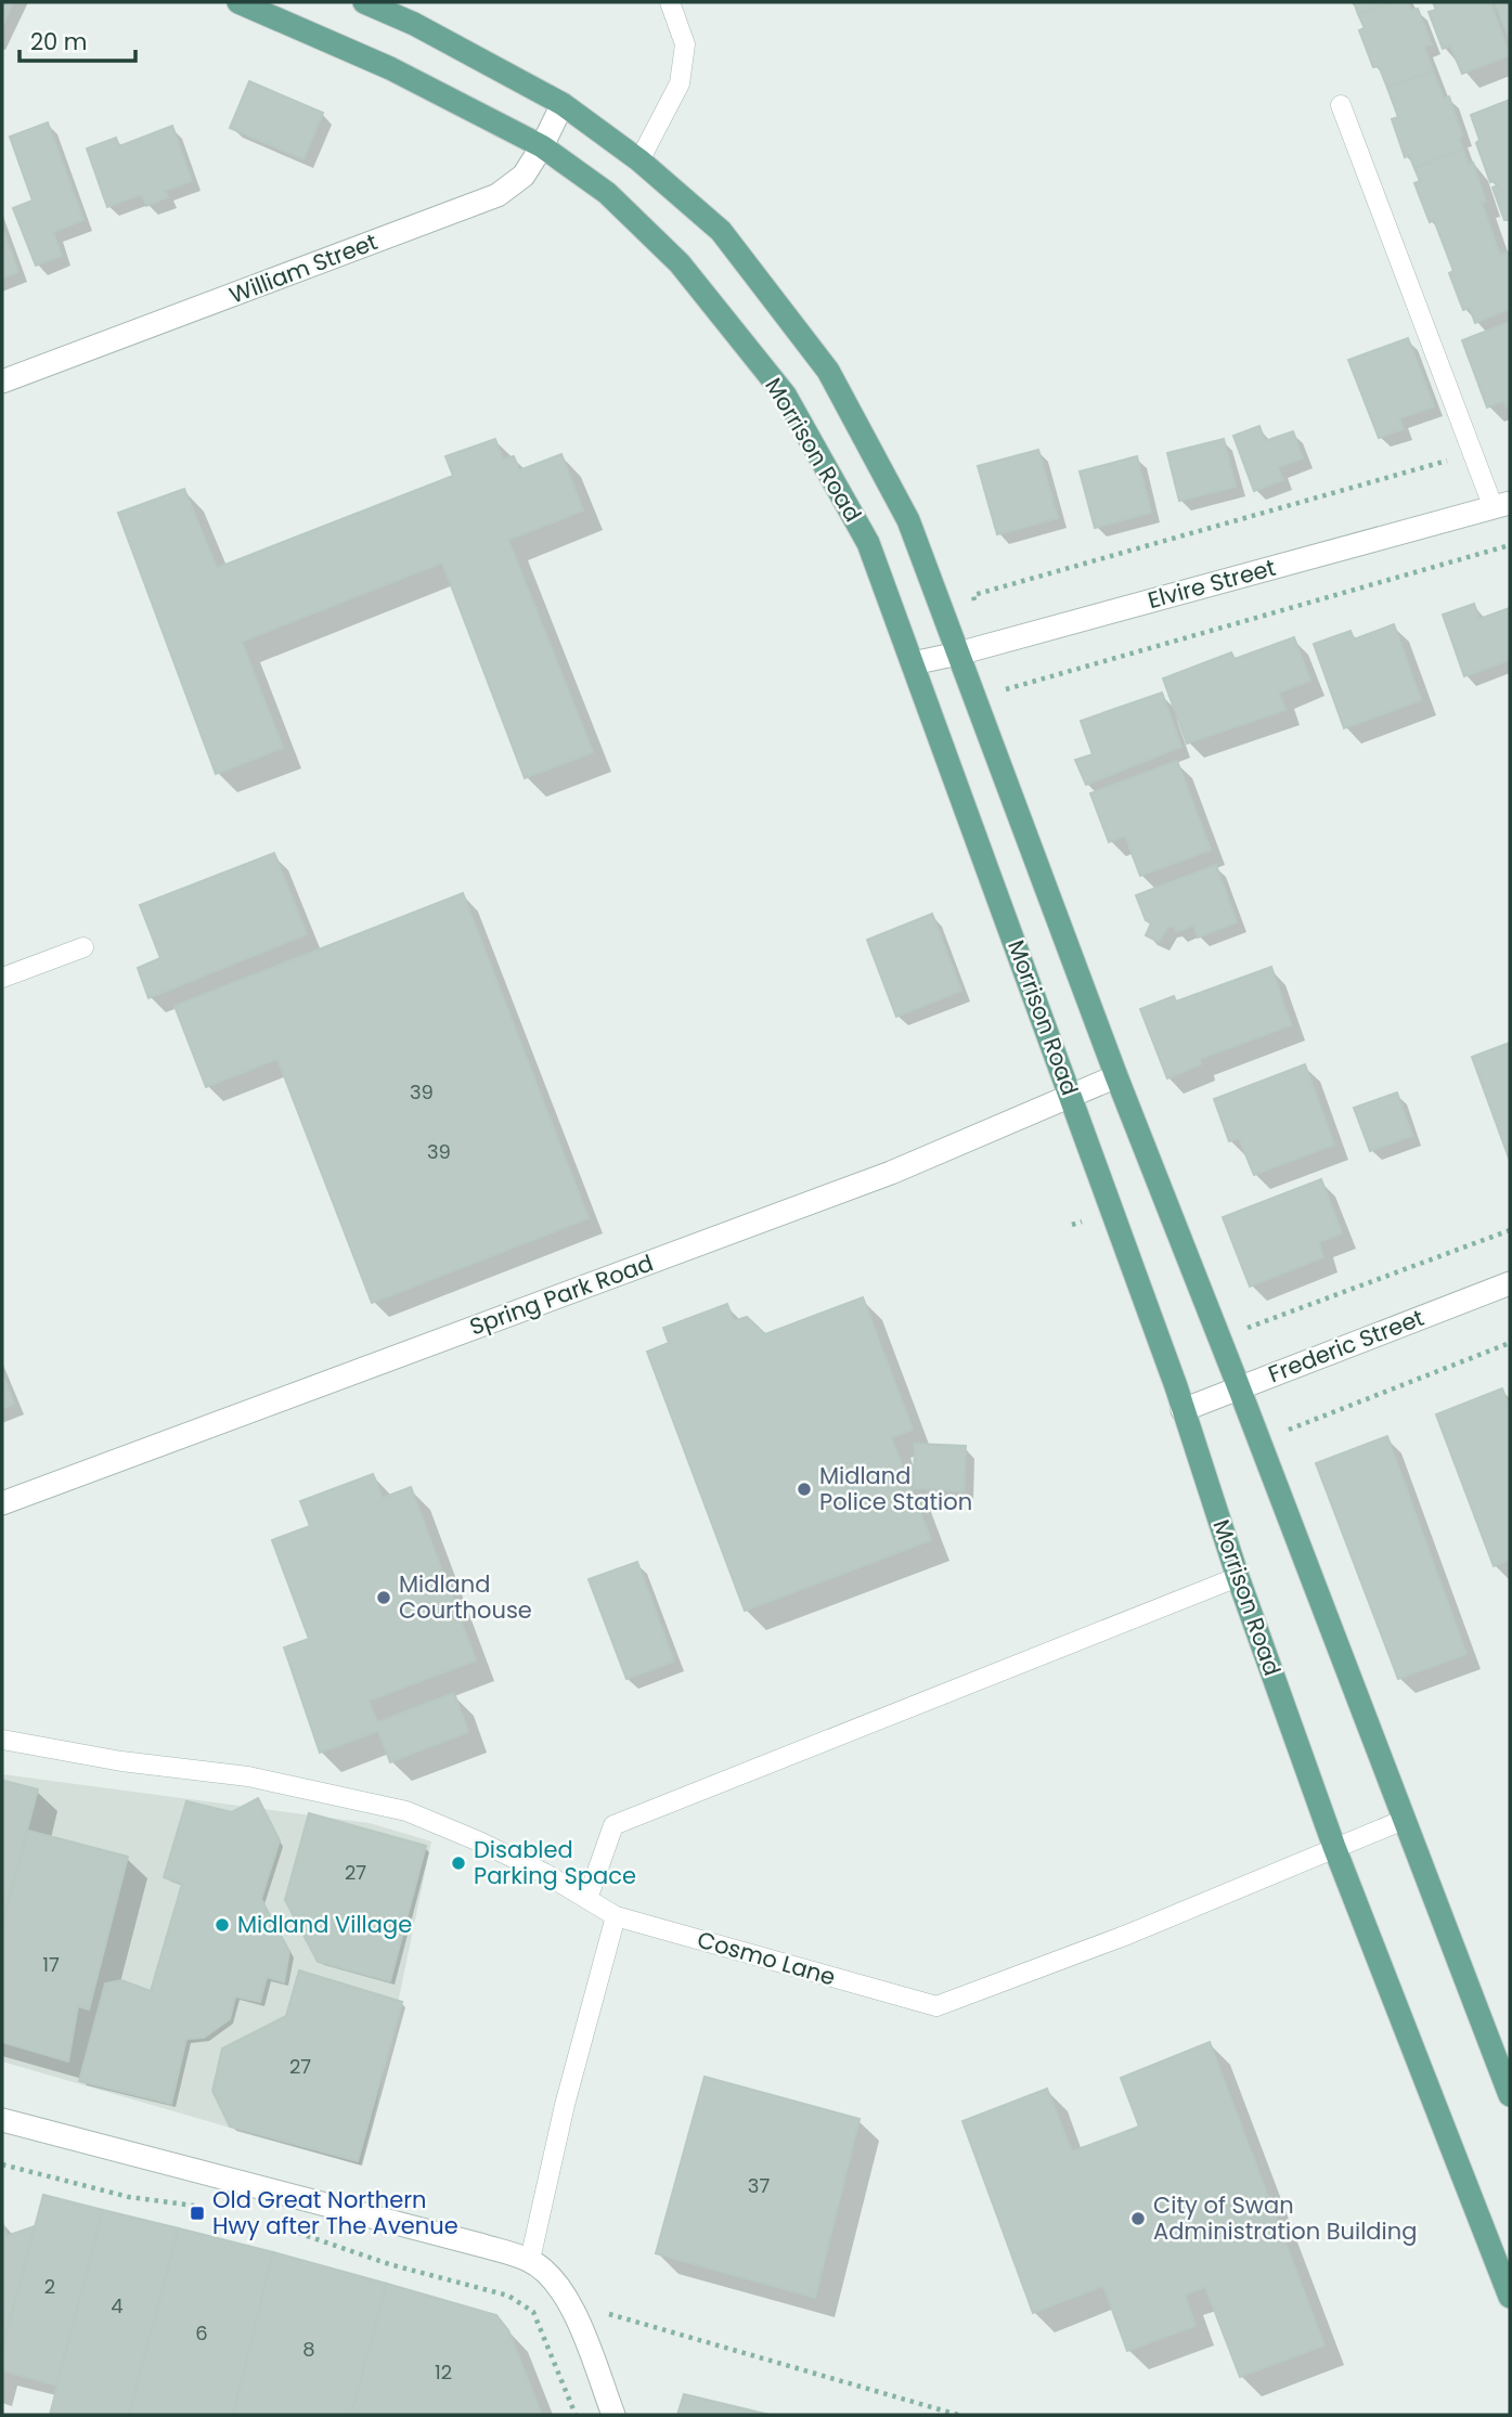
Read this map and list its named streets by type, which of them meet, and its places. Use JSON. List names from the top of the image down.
{
  "streets": {
    "main road": ["Morrison Road"],
    "street": [
      "William Street",
      "Elvire Street",
      "Spring Park Road",
      "Frederic Street"
    ],
    "lane": ["Cosmo Lane"]
  },
  "crossings": [
    ["William Street", "Morrison Road"],
    ["Morrison Road", "Elvire Street"],
    ["Morrison Road", "Spring Park Road"],
    ["Morrison Road", "Frederic Street"],
    ["Morrison Road", "Cosmo Lane"]
  ],
  "places": {
    "other": [
      "Midland Police Station",
      "Midland Courthouse",
      "Disabled Parking Space",
      "Midland Village",
      "City of Swan Administration Building"
    ],
    "transit": ["Old Great Northern Hwy after The Avenue"]
  },
  "house_numbers": [
    "39",
    "39",
    "27",
    "17",
    "27",
    "37",
    "2",
    "4",
    "6",
    "8",
    "12"
  ],
  "scale_bar": "20 m"
}
